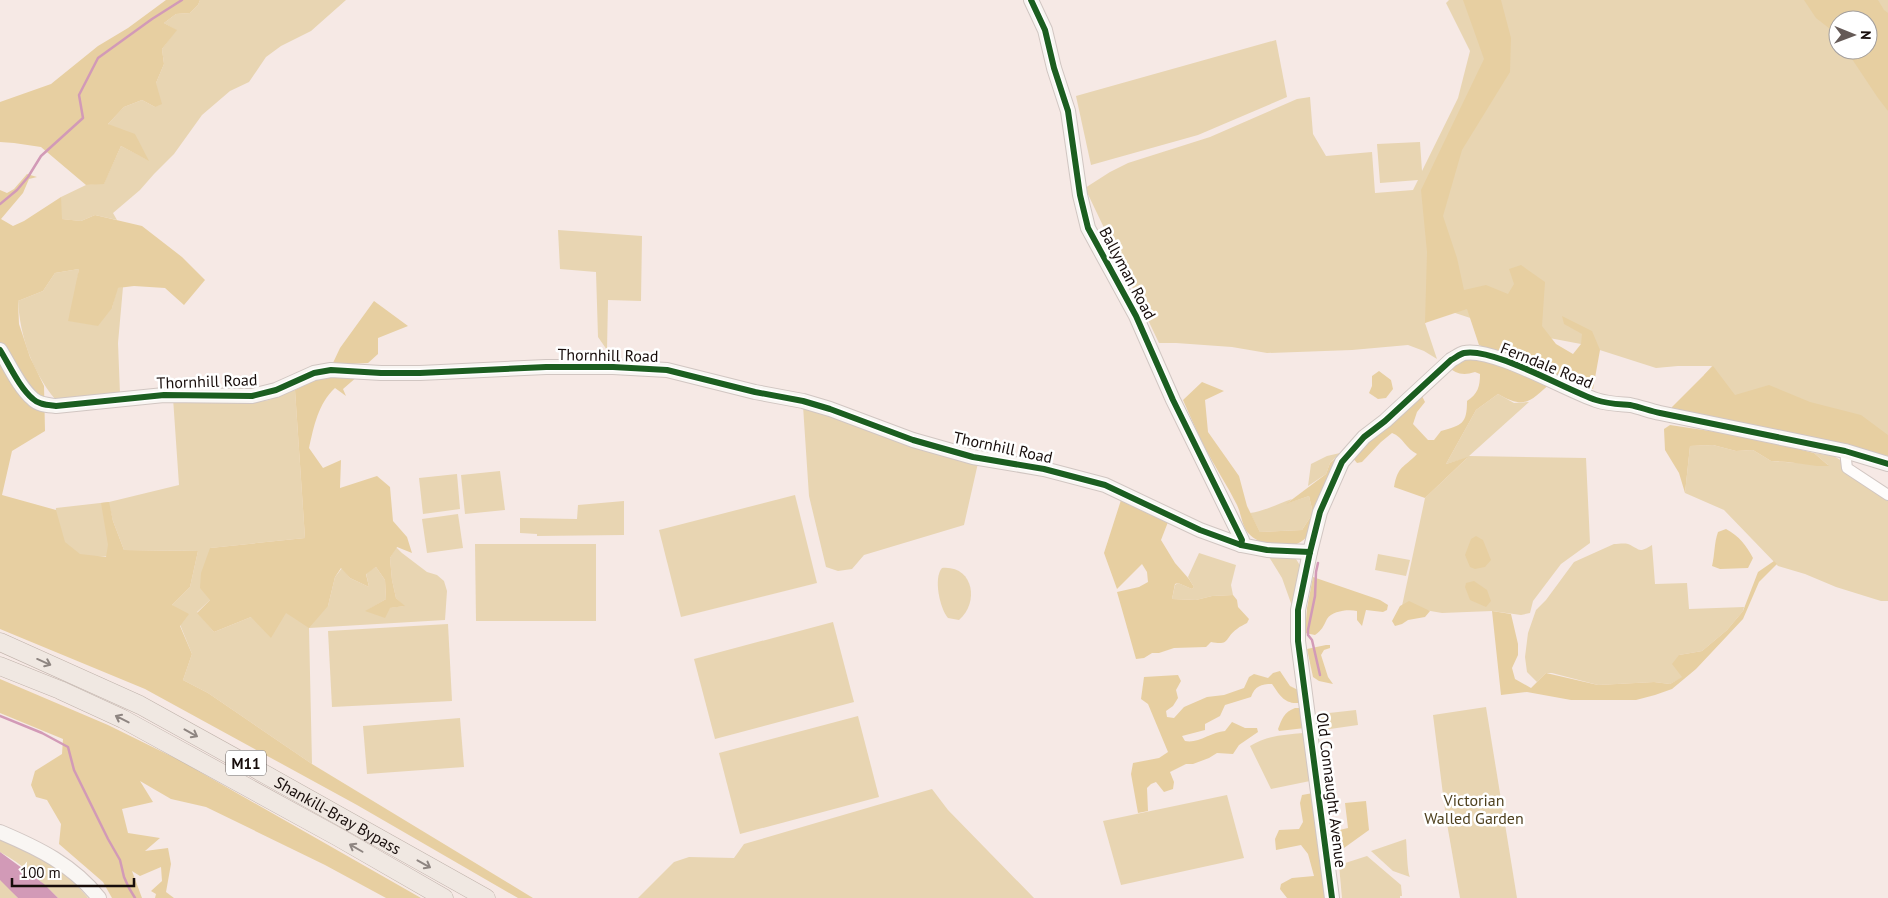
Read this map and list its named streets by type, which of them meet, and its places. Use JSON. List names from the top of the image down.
{
  "streets": {
    "highway": ["M11", "Shankill-Bray Bypass"],
    "street": [
      "Ballyman Road",
      "Thornhill Road",
      "Ferndale Road",
      "Old Connaught Avenue"
    ]
  },
  "crossings": [
    ["Ballyman Road", "Thornhill Road"],
    ["Thornhill Road", "Ferndale Road"],
    ["Ferndale Road", "Old Connaught Avenue"]
  ],
  "parks": ["Victorian Walled Garden"],
  "scale_bar": "100 m",
  "north": "right"
}
